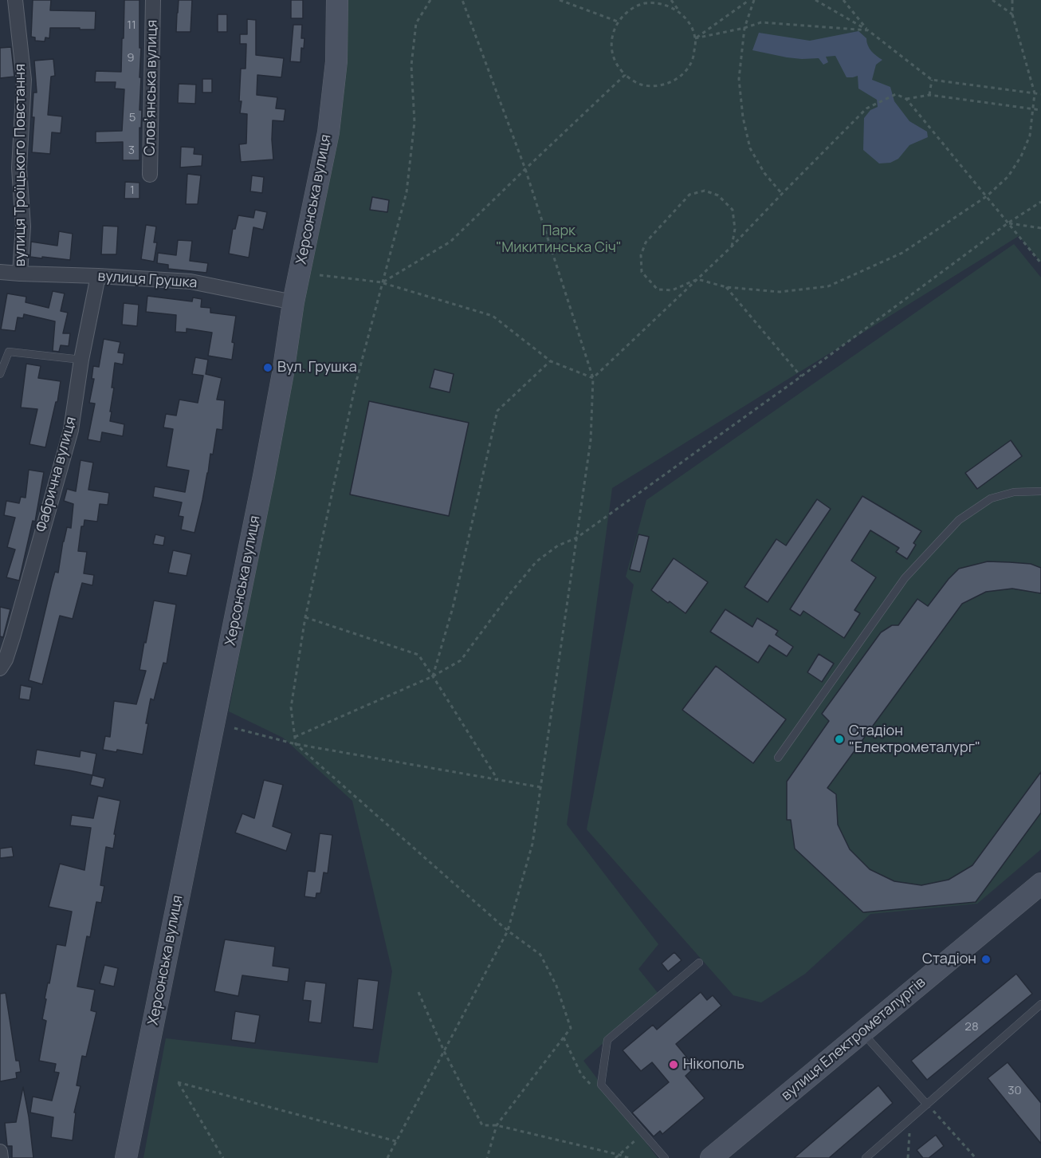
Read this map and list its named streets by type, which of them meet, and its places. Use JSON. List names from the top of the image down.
{
  "streets": {
    "main road": ["Херсонська вулиця", "вулиця Електрометалургів"],
    "street": [
      "Словʼянська вулиця",
      "вулиця Троїцького Повстання",
      "вулиця Грушка",
      "Фабрична вулиця"
    ]
  },
  "crossings": [
    ["вулиця Троїцького Повстання", "вулиця Грушка"],
    ["Херсонська вулиця", "вулиця Грушка"],
    ["вулиця Грушка", "Фабрична вулиця"]
  ],
  "parks": ["Парк \"Микитинська Січ\""],
  "places": [
    "Вул. Грушка",
    "Стадіон \"Електрометалург\"",
    "Стадіон",
    "Нікополь"
  ],
  "house_numbers": [
    "11",
    "9",
    "5",
    "3",
    "1",
    "28",
    "30"
  ]
}
